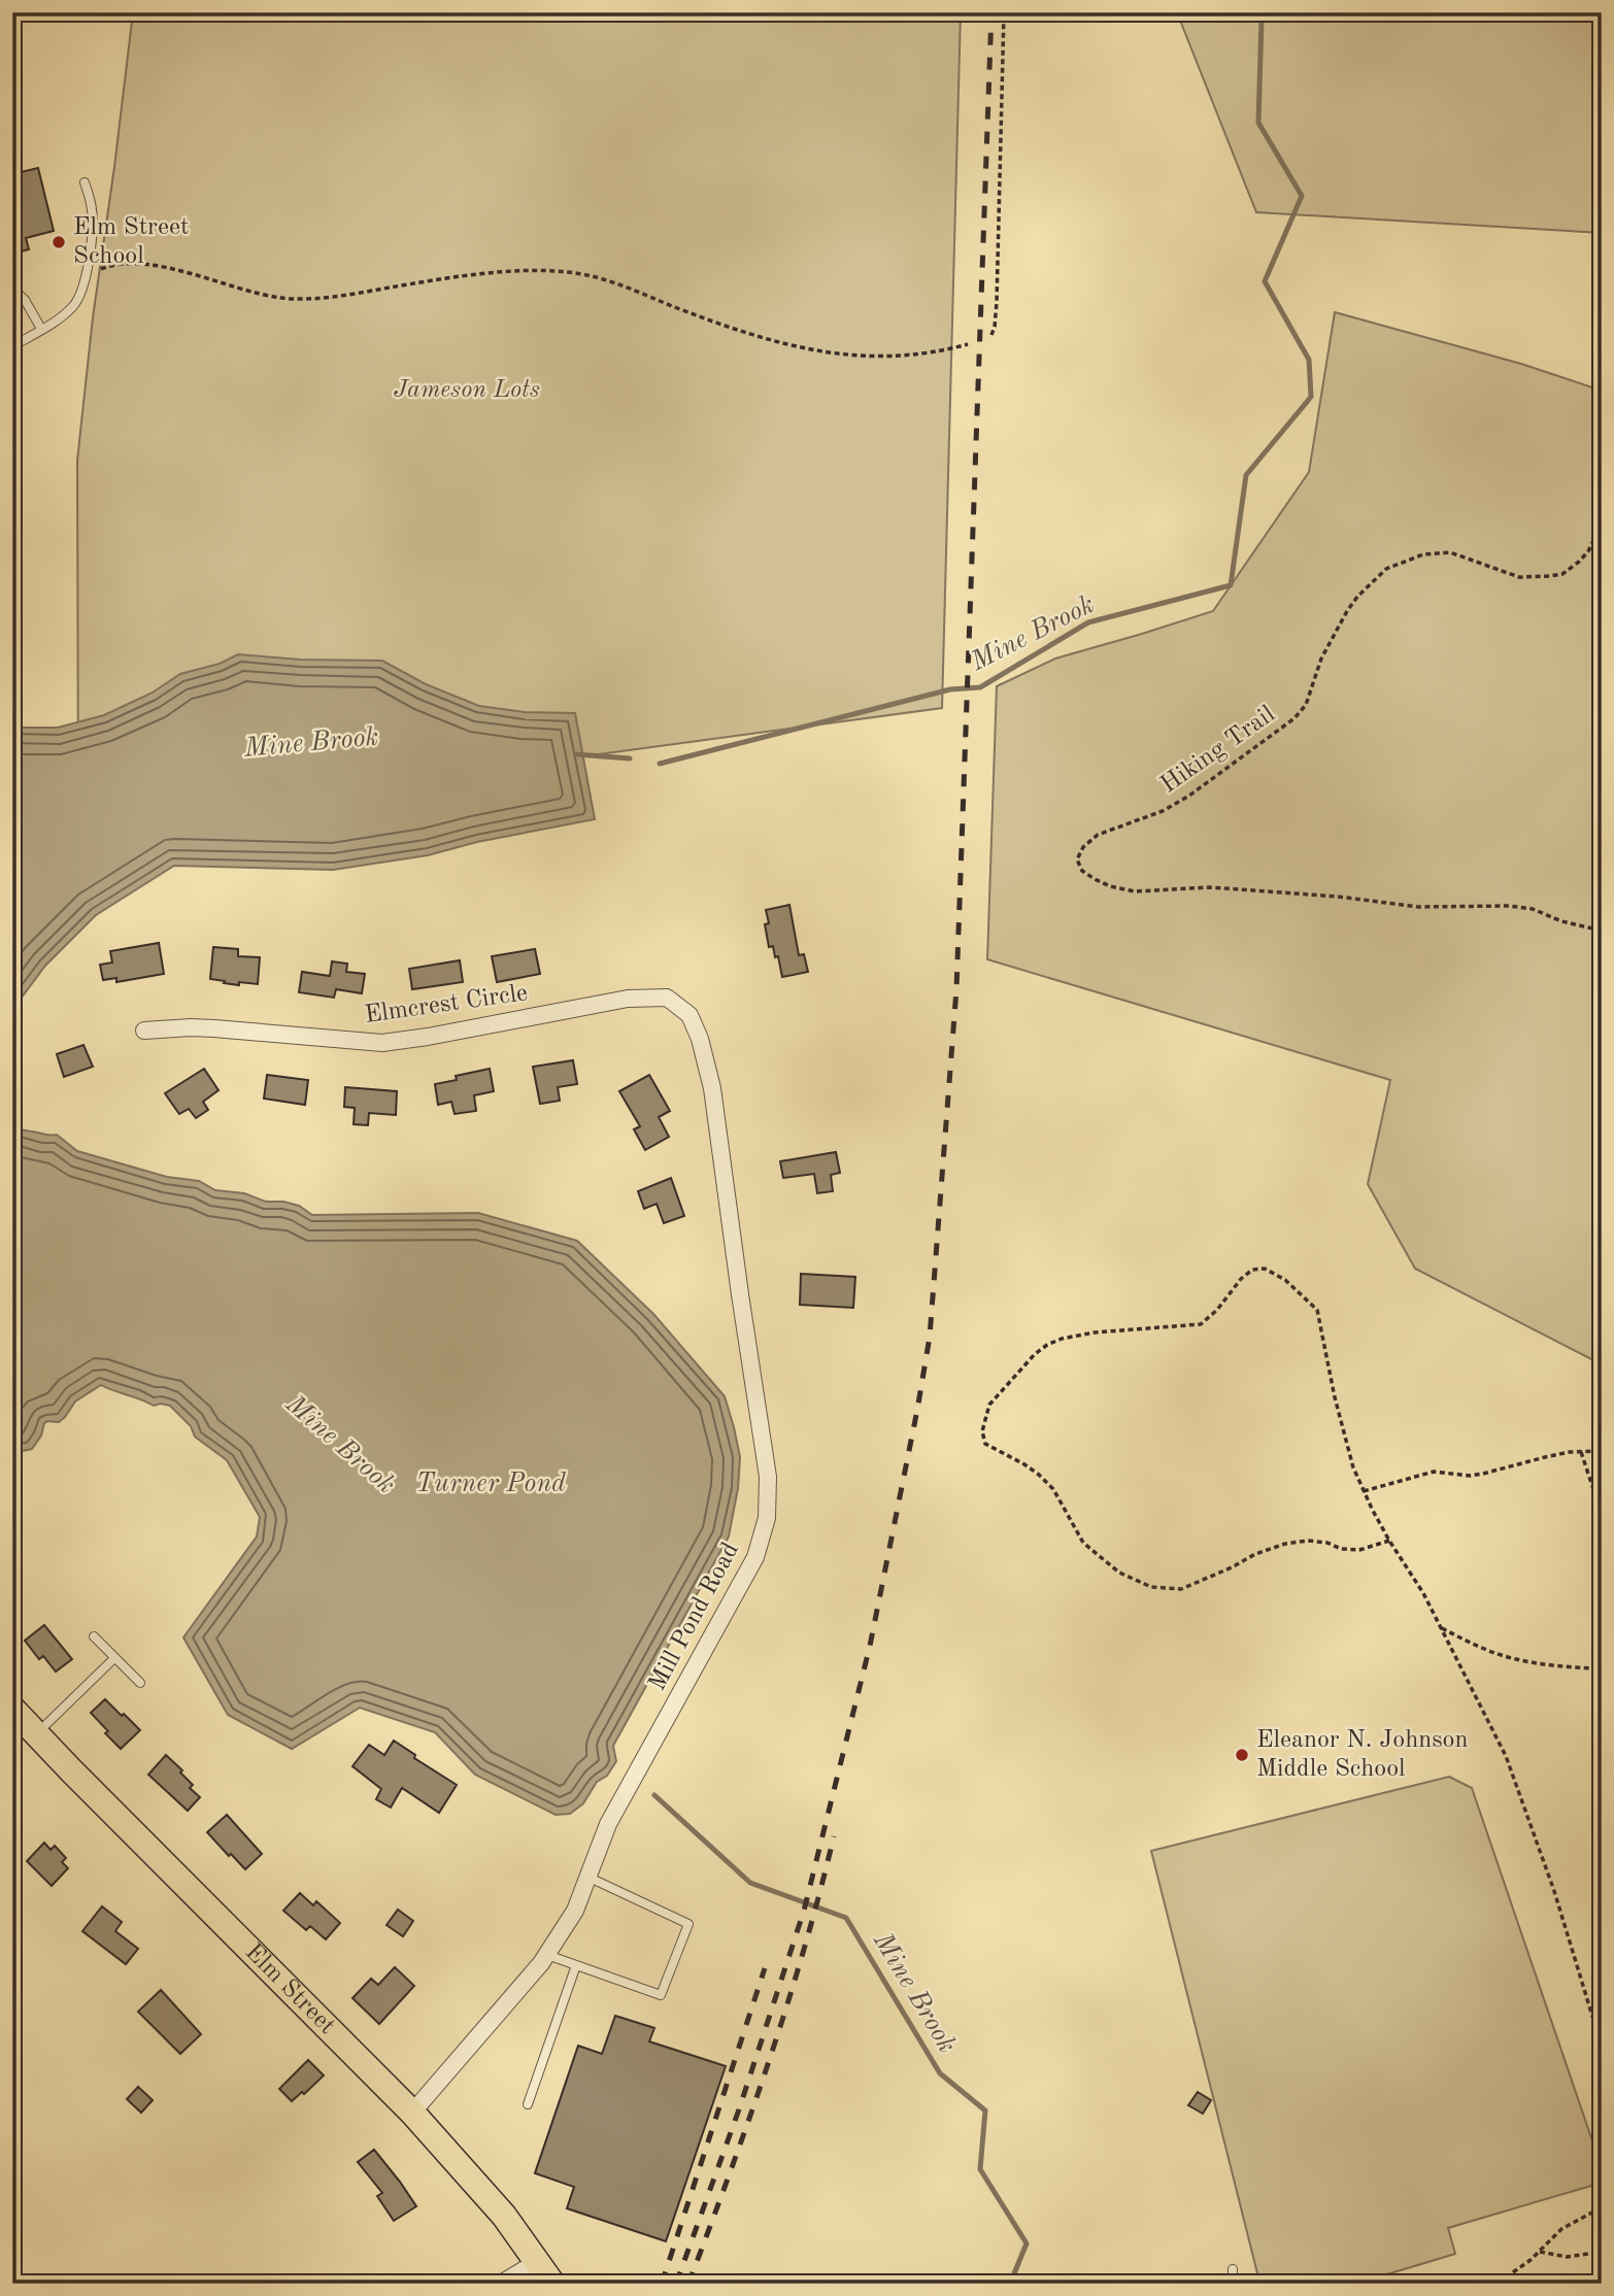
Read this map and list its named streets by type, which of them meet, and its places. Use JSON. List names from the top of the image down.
{
  "streets": {
    "main road": ["Elm Street"],
    "street": ["Elmcrest Circle", "Mill Pond Road"],
    "path": ["Hiking Trail"]
  },
  "crossings": [
    ["Elmcrest Circle", "Mill Pond Road"],
    ["Mill Pond Road", "Elm Street"]
  ],
  "water": ["Mine Brook", "Turner Pond"],
  "parks": ["Jameson Lots"],
  "places": ["Elm Street School", "Eleanor N. Johnson Middle School"]
}
